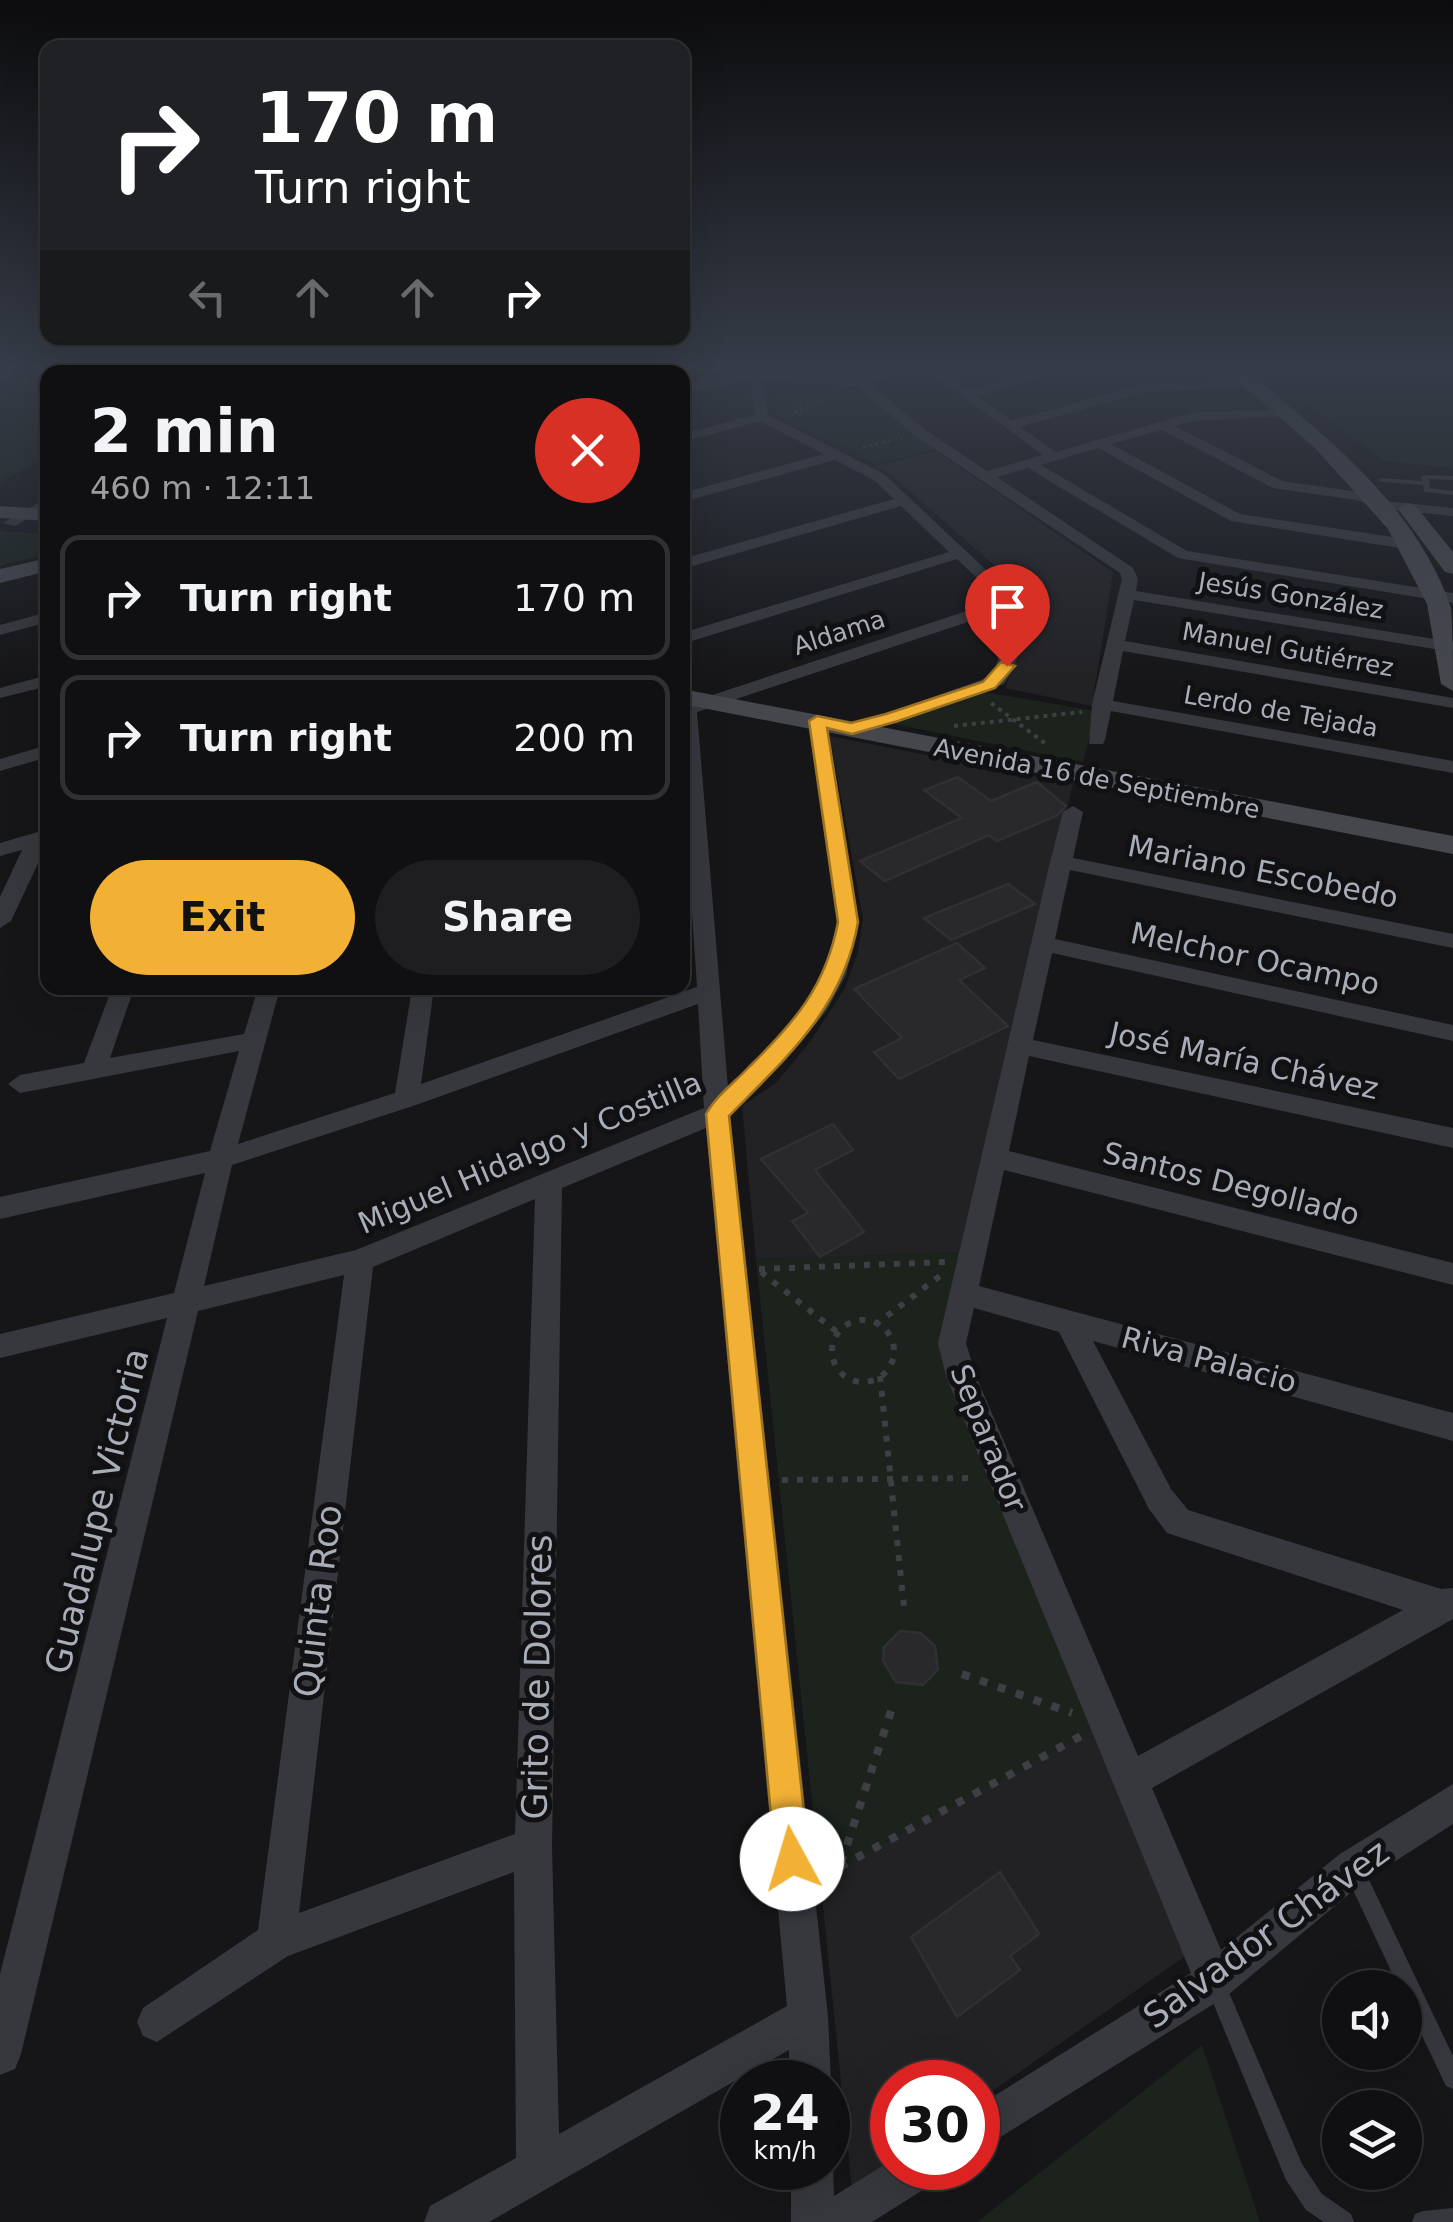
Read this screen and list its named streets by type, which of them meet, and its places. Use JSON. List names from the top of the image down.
{
  "streets": {
    "main road": ["Avenida 16 de Septiembre"],
    "street": [
      "Jesús González",
      "Aldama",
      "Manuel Gutiérrez",
      "Lerdo de Tejada",
      "Mariano Escobedo",
      "Melchor Ocampo",
      "José María Chávez",
      "Miguel Hidalgo y Costilla",
      "Santos Degollado",
      "Riva Palacio",
      "Separador",
      "Guadalupe Victoria",
      "Quinta Roo",
      "Grito de Dolores",
      "Salvador Chávez"
    ]
  },
  "crossings": [
    ["Aldama", "Avenida 16 de Septiembre"],
    ["Avenida 16 de Septiembre", "Miguel Hidalgo y Costilla"],
    ["Mariano Escobedo", "Separador"],
    ["Melchor Ocampo", "Separador"],
    ["José María Chávez", "Separador"],
    ["Miguel Hidalgo y Costilla", "Guadalupe Victoria"],
    ["Miguel Hidalgo y Costilla", "Quinta Roo"],
    ["Miguel Hidalgo y Costilla", "Grito de Dolores"],
    ["Santos Degollado", "Separador"],
    ["Riva Palacio", "Separador"],
    ["Separador", "Salvador Chávez"]
  ],
  "page": {
    "turn": ["170 m", "Turn right"],
    "heading": ["2 min", "460 m · 12:11"],
    "list": [
      {
        "name": "Turn right",
        "value": "170 m"
      },
      {
        "name": "Turn right",
        "value": "200 m"
      }
    ],
    "buttons": ["Exit", "Share"],
    "speed": "24 km/h",
    "limit": "30"
  }
}
